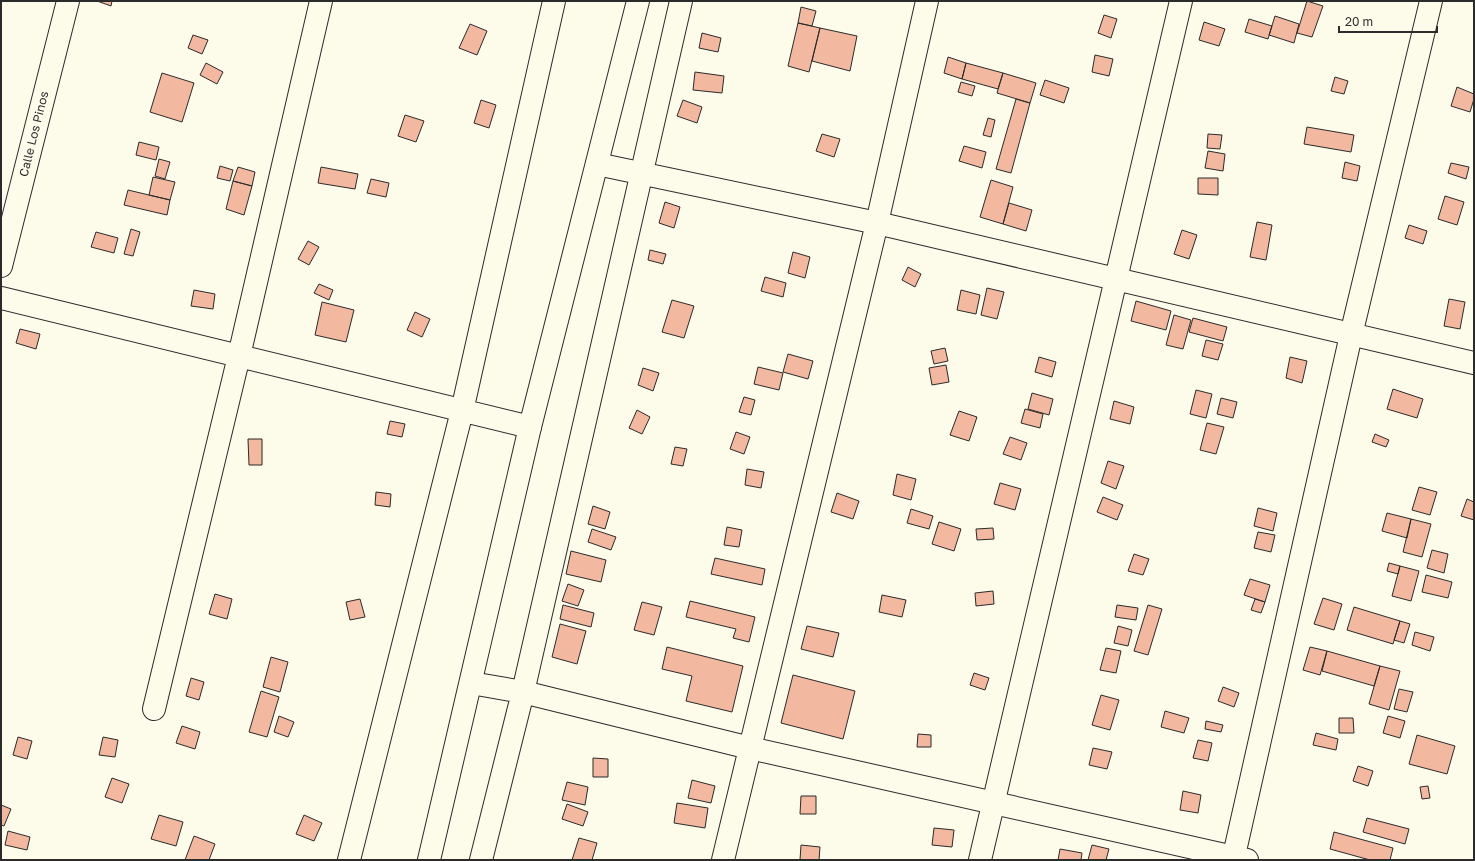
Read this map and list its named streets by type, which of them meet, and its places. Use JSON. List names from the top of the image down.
{
  "streets": {
    "street": ["Calle Los Pinos"]
  },
  "scale_bar": "20 m"
}
